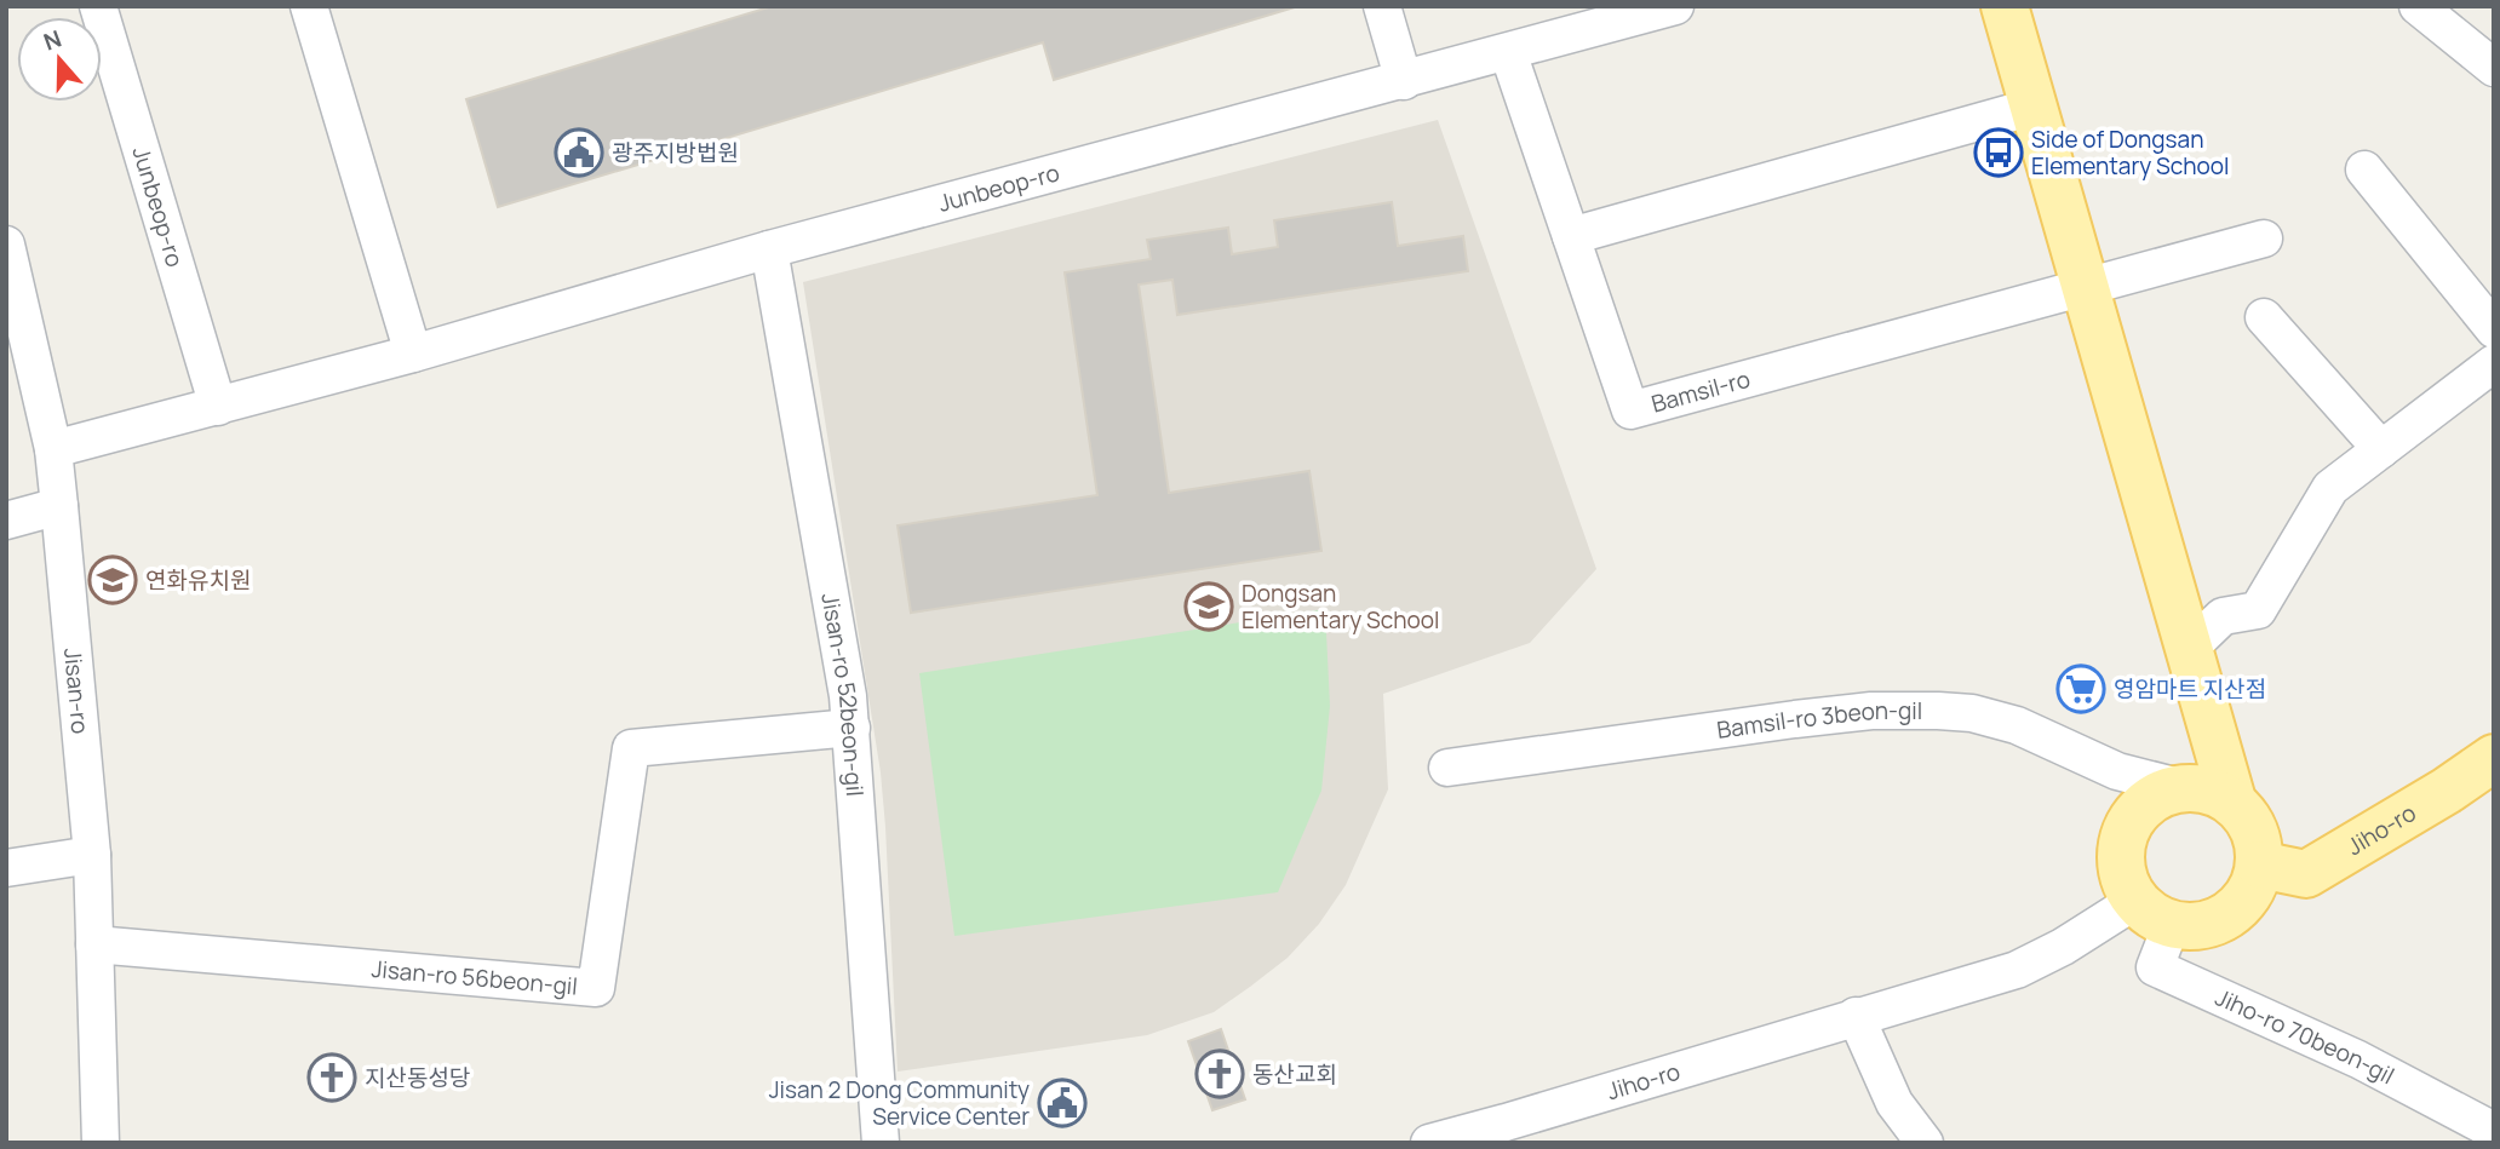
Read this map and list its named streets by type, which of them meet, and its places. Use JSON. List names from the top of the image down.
{
  "streets": {
    "main road": ["Jiho-ro"],
    "street": [
      "Junbeop-ro",
      "Bamsil-ro",
      "Jisan-ro",
      "Jisan-ro 52beon-gil",
      "Bamsil-ro 3beon-gil",
      "Jisan-ro 56beon-gil",
      "Jiho-ro 70beon-gil"
    ]
  },
  "crossings": [
    ["Junbeop-ro", "Bamsil-ro"],
    ["Junbeop-ro", "Jisan-ro"],
    ["Junbeop-ro", "Jisan-ro 52beon-gil"],
    ["Jisan-ro", "Jisan-ro 56beon-gil"],
    ["Jisan-ro 52beon-gil", "Jisan-ro 56beon-gil"],
    ["Bamsil-ro 3beon-gil", "Jiho-ro"],
    ["Bamsil-ro 3beon-gil", "Jiho-ro 70beon-gil"],
    ["Jiho-ro", "Jiho-ro 70beon-gil"]
  ],
  "places": {
    "public building": ["광주지방법원", "Jisan 2 Dong Community Service Center"],
    "bus stop": ["Side of Dongsan Elementary School"],
    "school or university": ["연화유치원", "Dongsan Elementary School"],
    "supermarket": ["영암마트 지산점"],
    "church": ["동산교회", "지산동성당"]
  },
  "north": "top"
}
